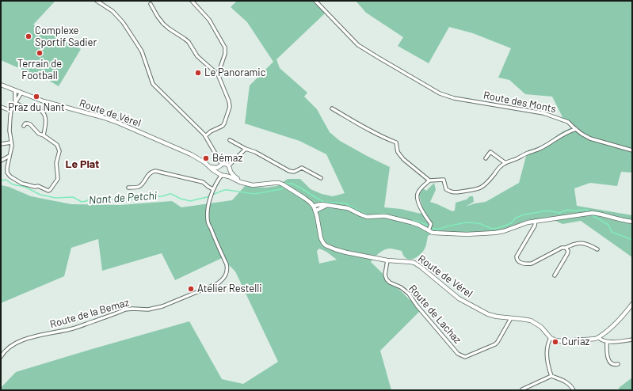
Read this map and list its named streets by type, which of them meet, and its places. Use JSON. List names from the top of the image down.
{
  "streets": {
    "street": [
      "Route des Monts",
      "Route de Vérel",
      "Route de la Bemaz",
      "Route de Lachaz"
    ]
  },
  "crossings": [
    ["Route de Vérel", "Route de la Bemaz"],
    ["Route de Vérel", "Route de Lachaz"]
  ],
  "districts": ["Le Plat"],
  "water": ["Nant de Petchi"],
  "places": [
    "Complexe Sportif Sadier",
    "Terrain de Football",
    "Le Panoramic",
    "Praz du Nant",
    "Bémaz",
    "Atelier Restelli",
    "Curiaz"
  ]
}
